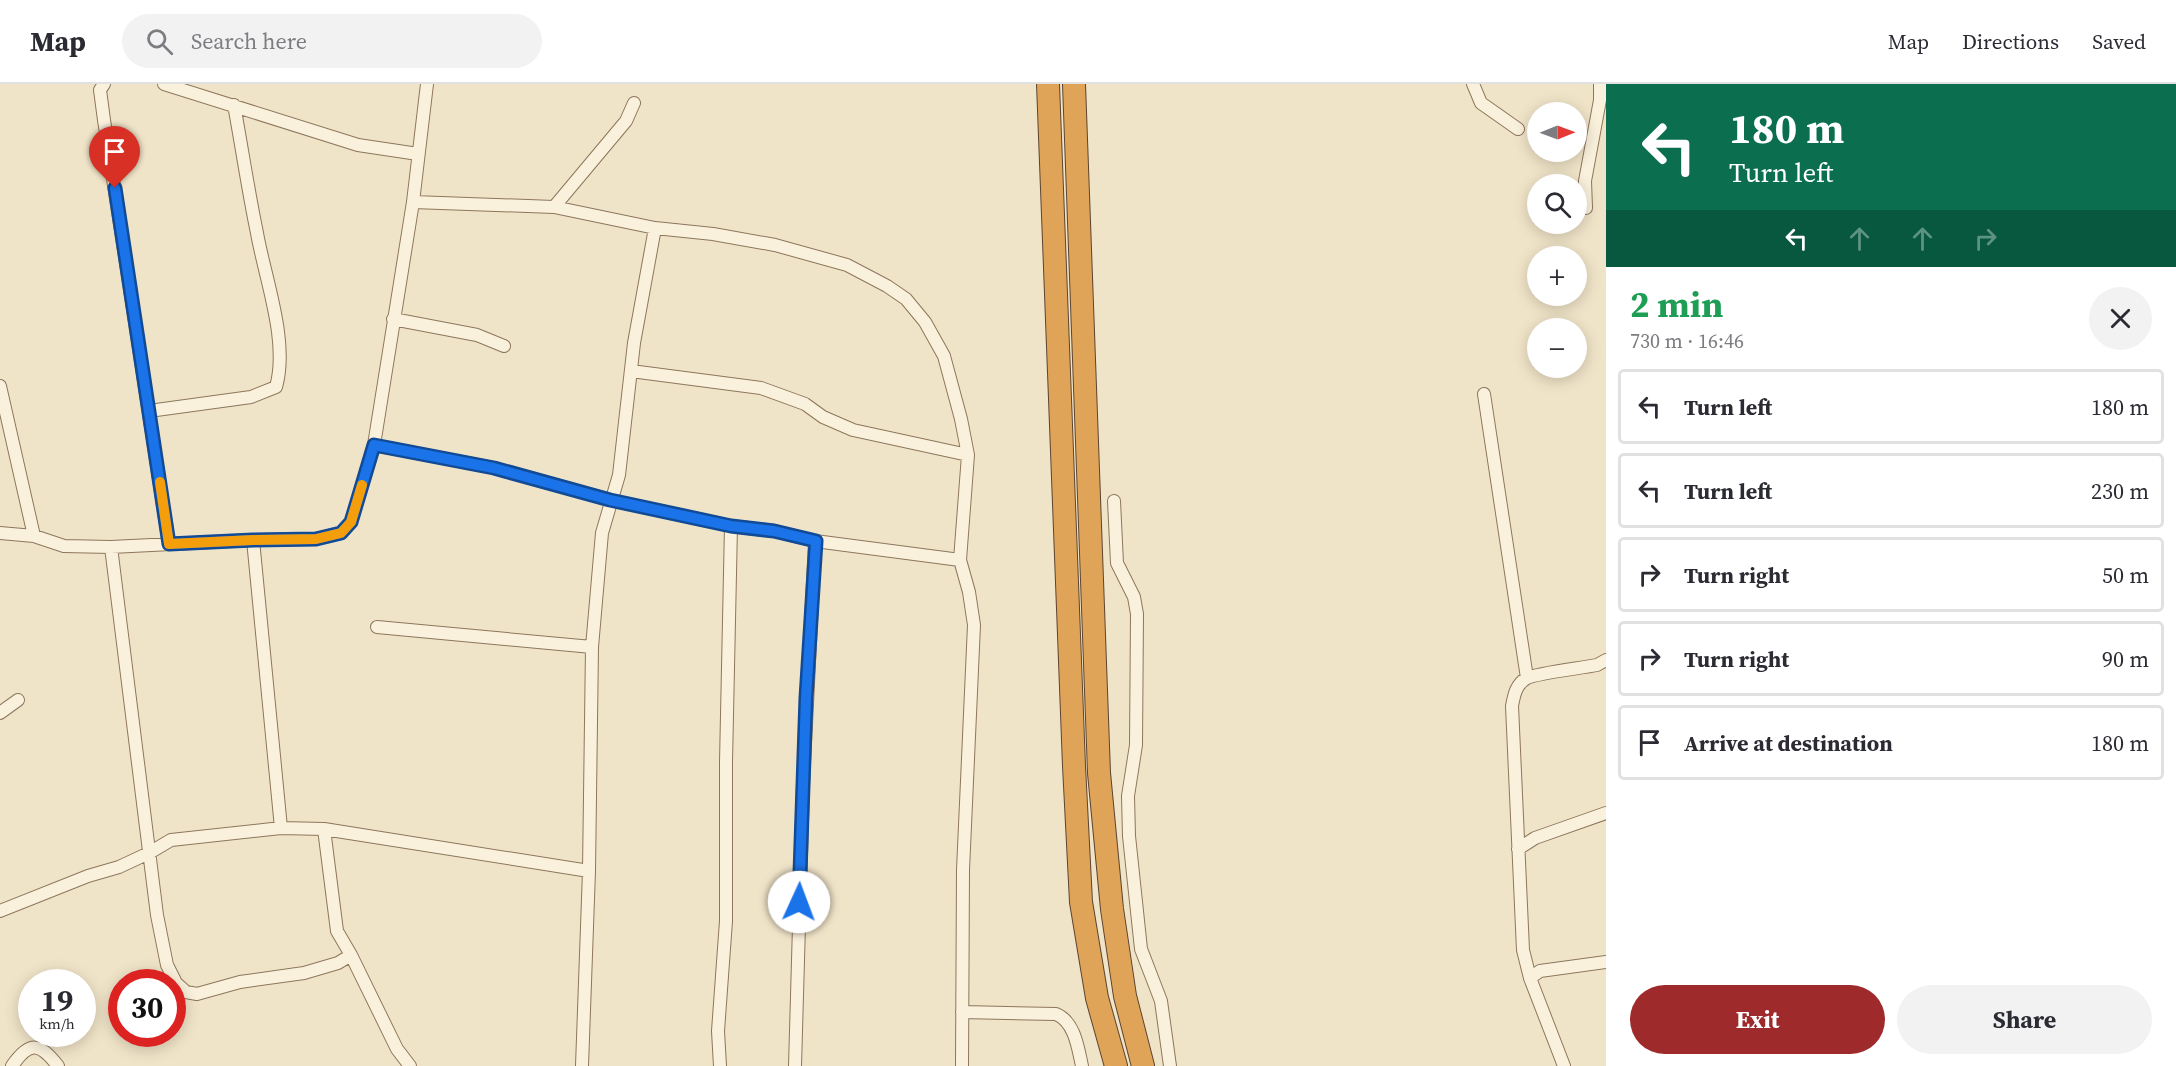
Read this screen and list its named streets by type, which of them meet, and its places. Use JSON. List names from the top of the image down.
{
  "north": "right",
  "page": {
    "header": "Map",
    "search": "Search here",
    "nav": ["Map", "Directions", "Saved"],
    "turn": ["180 m", "Turn left"],
    "map_buttons": ["+", "−"],
    "heading": ["2 min", "730 m · 16:46"],
    "list": [
      {
        "name": "Turn left",
        "value": "180 m"
      },
      {
        "name": "Turn left",
        "value": "230 m"
      },
      {
        "name": "Turn right",
        "value": "50 m"
      },
      {
        "name": "Turn right",
        "value": "90 m"
      },
      {
        "name": "Arrive at destination",
        "value": "180 m"
      }
    ],
    "speed": "19 km/h",
    "limit": "30",
    "buttons": ["Exit", "Share"]
  }
}
